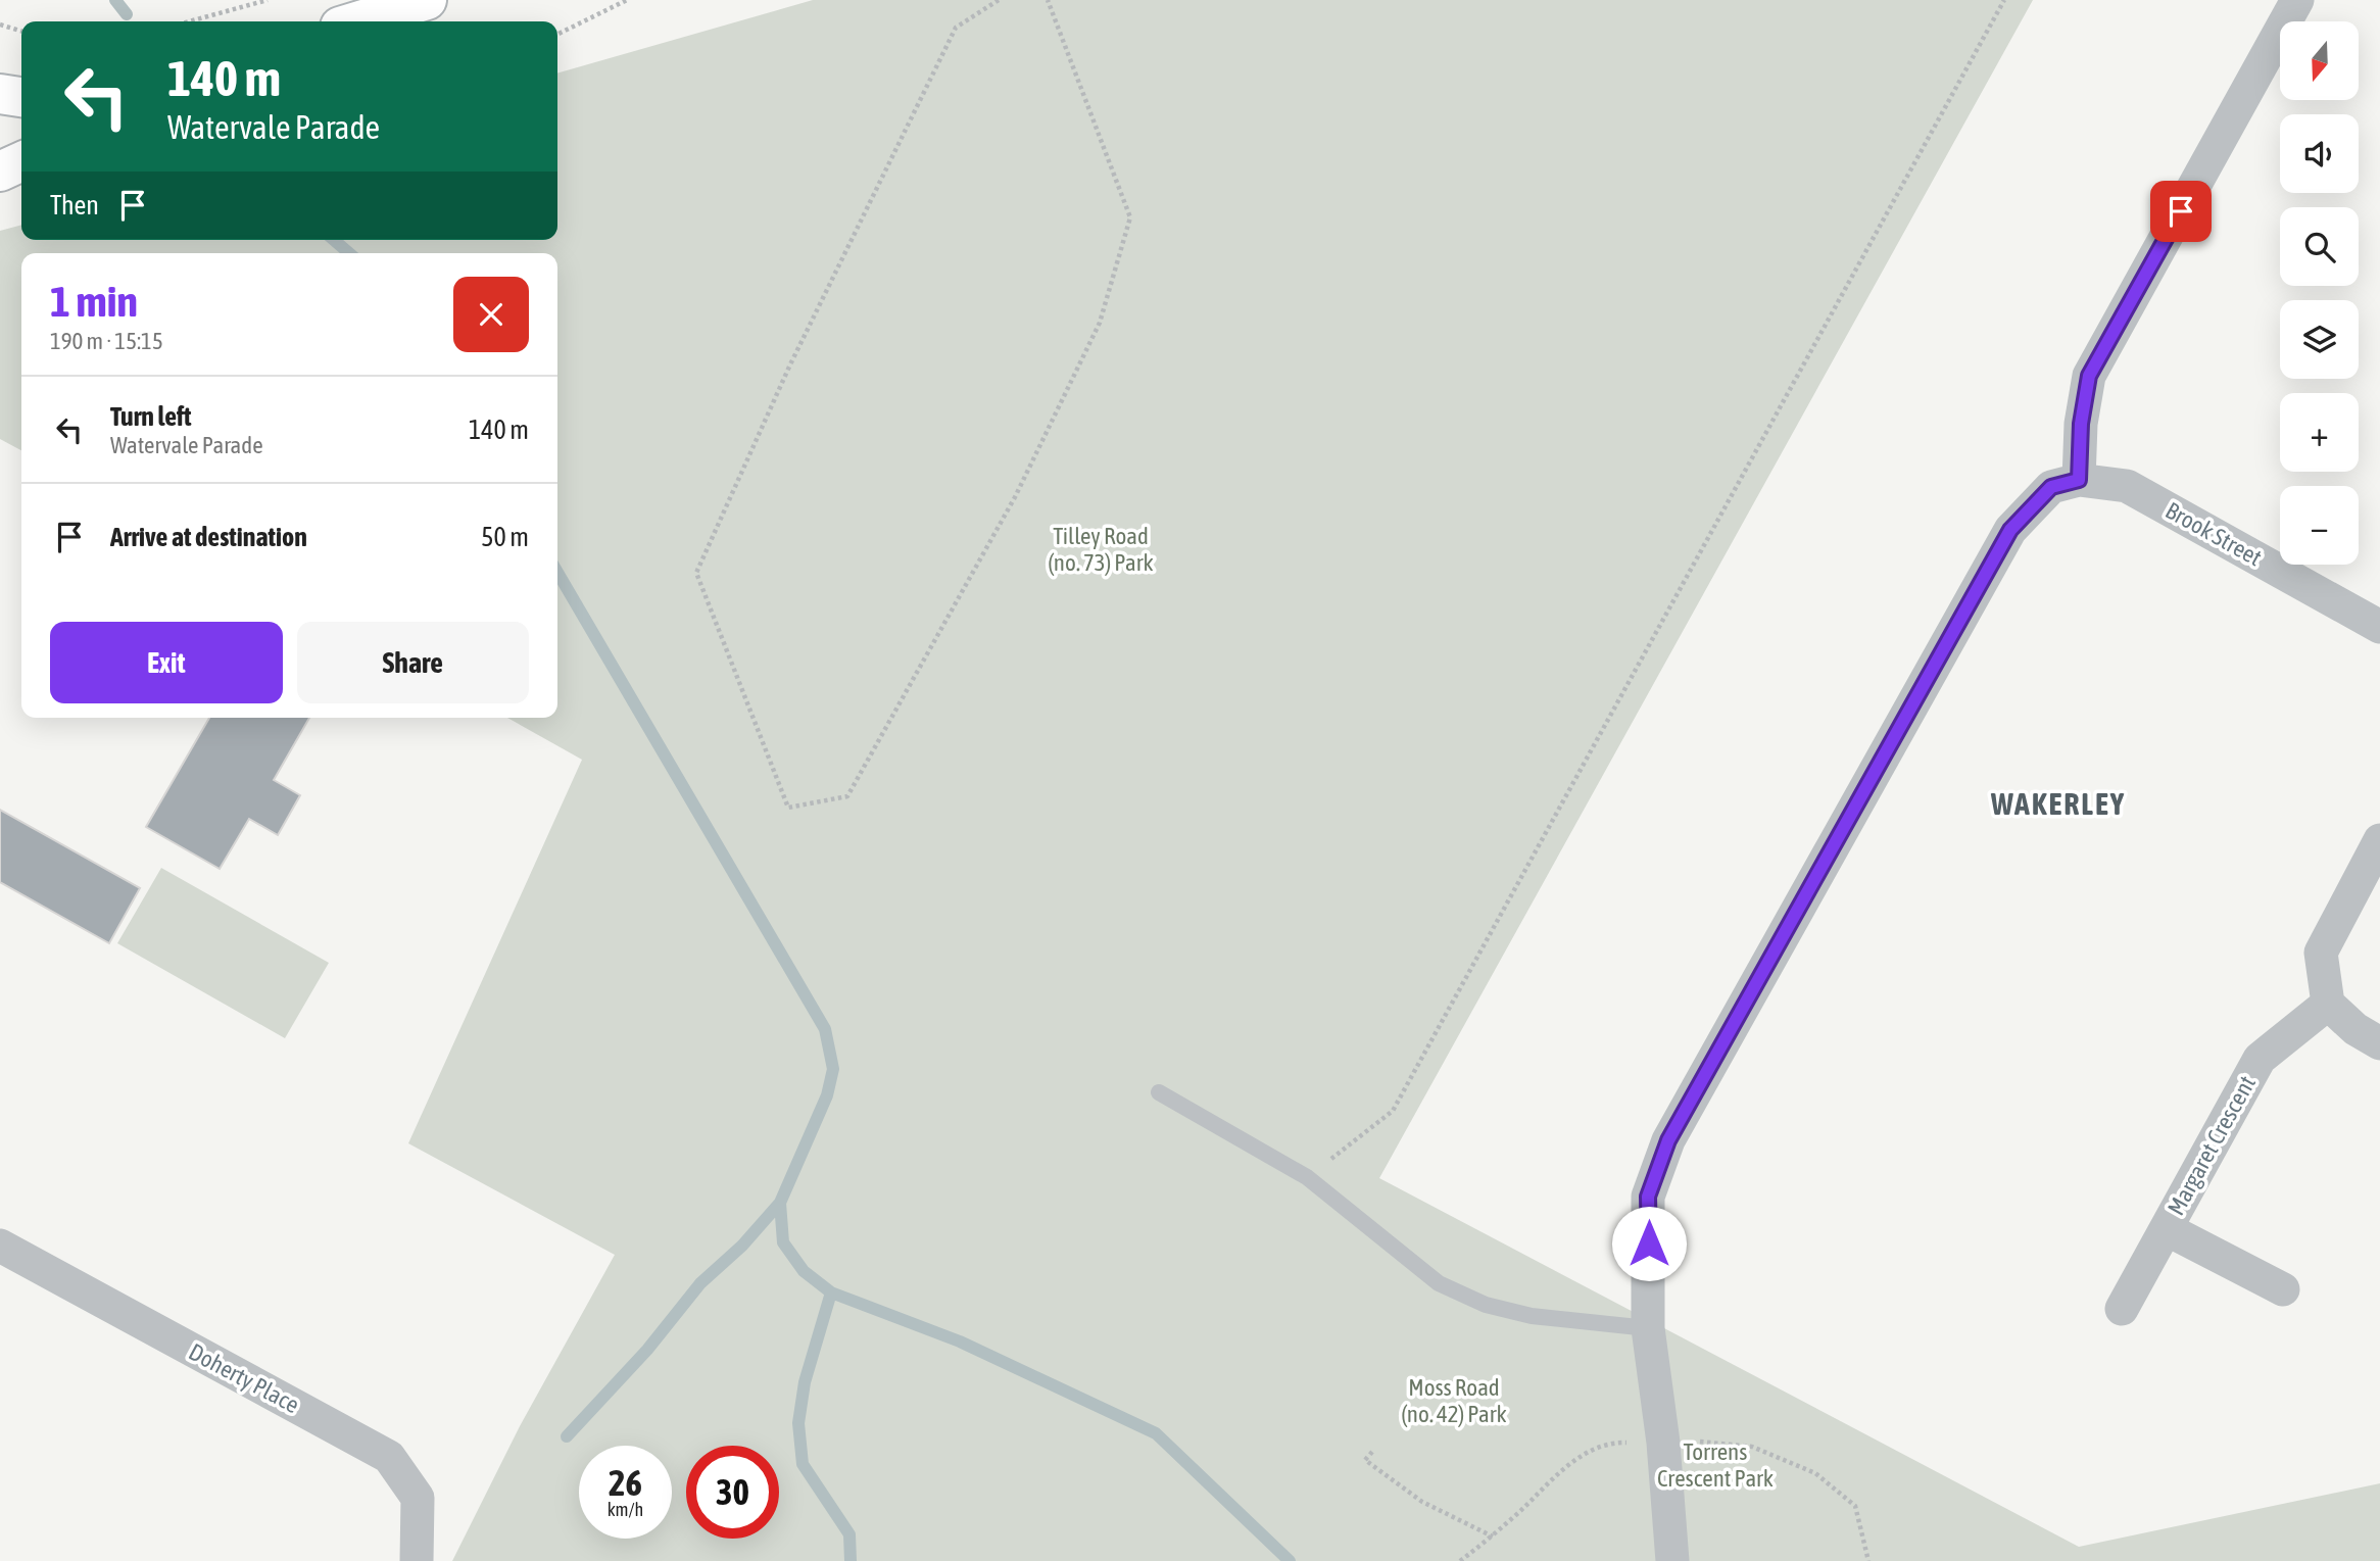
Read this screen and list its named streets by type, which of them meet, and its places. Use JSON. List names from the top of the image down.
{
  "streets": {
    "street": ["Brook Street", "Margaret Crescent", "Doherty Place"]
  },
  "districts": ["WAKERLEY"],
  "parks": ["Tilley Road (no. 73) Park", "Moss Road (no. 42) Park", "Torrens Crescent Park"],
  "north": "bottom",
  "page": {
    "map_buttons": ["+", "−"],
    "turn": ["140 m", "Watervale Parade"],
    "then": "Then",
    "heading": ["1 min", "190 m · 15:15"],
    "list": [
      {
        "name": "Turn left",
        "note": "Watervale Parade",
        "value": "140 m"
      },
      {
        "name": "Arrive at destination",
        "value": "50 m"
      }
    ],
    "buttons": ["Exit", "Share"],
    "speed": "26 km/h",
    "limit": "30"
  }
}
